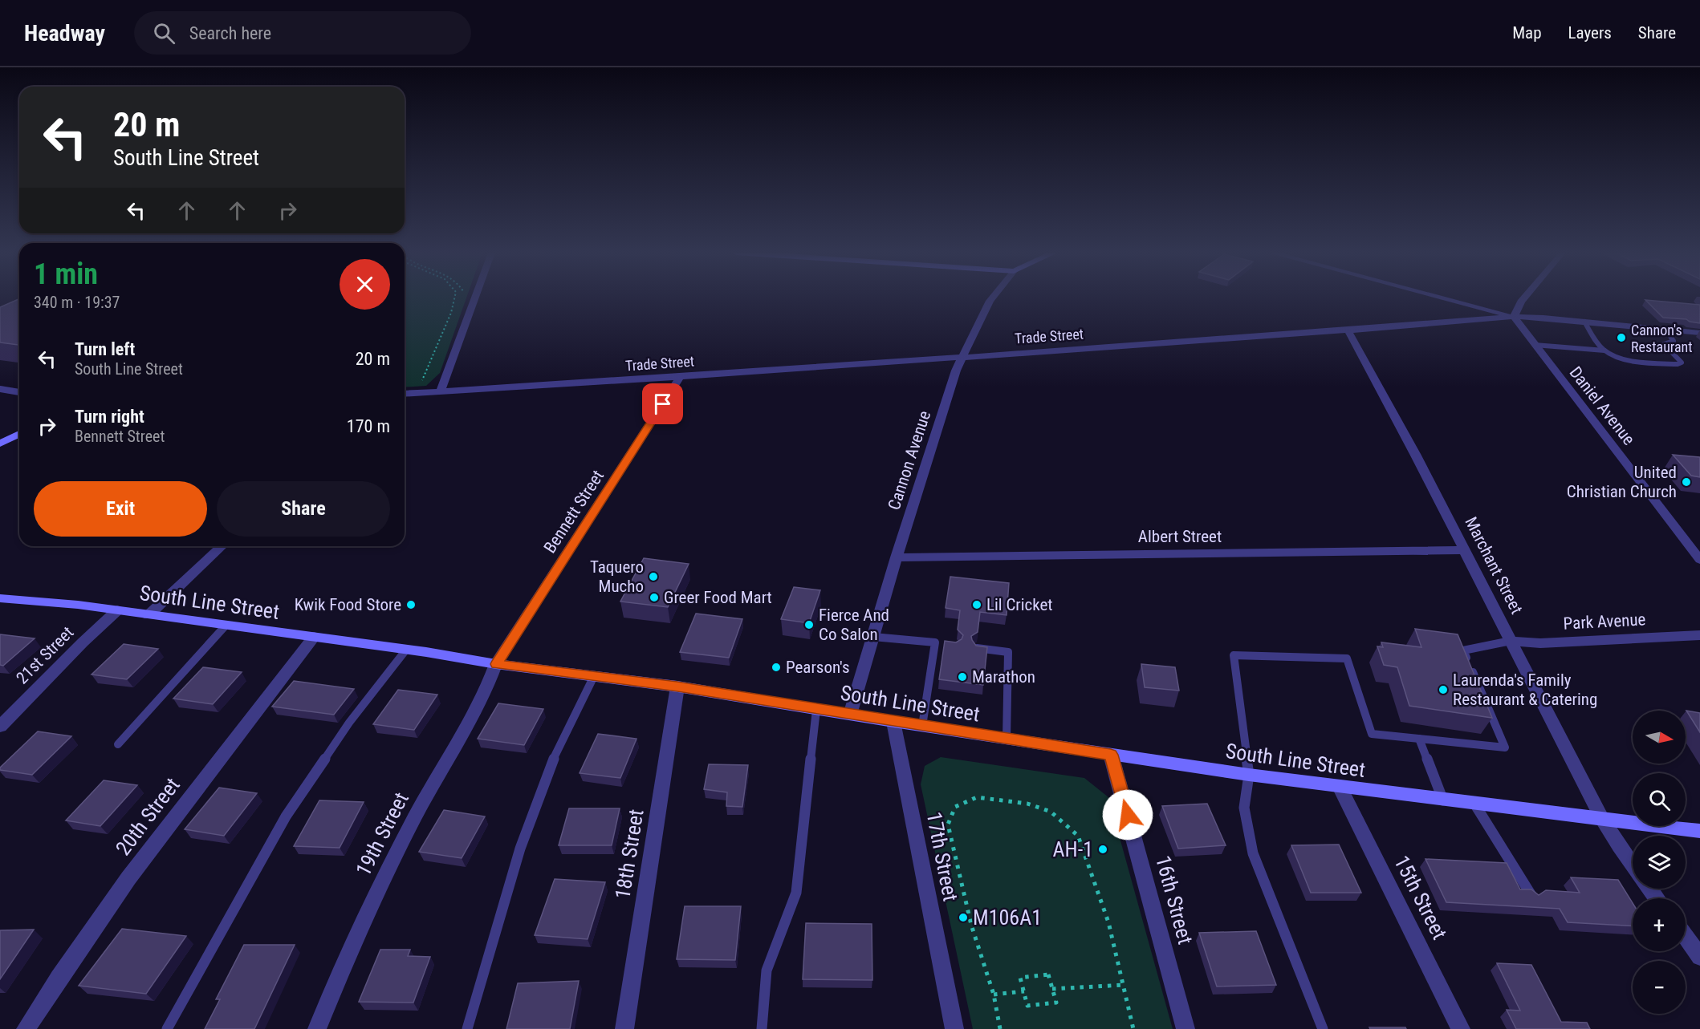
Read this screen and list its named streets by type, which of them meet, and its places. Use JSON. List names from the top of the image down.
{
  "streets": {
    "main road": ["South Line Street"],
    "street": [
      "Trade Street",
      "Daniel Avenue",
      "Cannon Avenue",
      "Bennett Street",
      "Albert Street",
      "Marchant Street",
      "Park Avenue",
      "21st Street",
      "20th Street",
      "19th Street",
      "18th Street",
      "17th Street",
      "15th Street",
      "16th Street"
    ]
  },
  "crossings": [
    ["Trade Street", "Daniel Avenue"],
    ["Trade Street", "Cannon Avenue"],
    ["Trade Street", "Bennett Street"],
    ["Trade Street", "Marchant Street"],
    ["Cannon Avenue", "Albert Street"],
    ["Cannon Avenue", "South Line Street"],
    ["Bennett Street", "South Line Street"],
    ["Bennett Street", "19th Street"],
    ["Albert Street", "Marchant Street"],
    ["Marchant Street", "South Line Street"],
    ["Marchant Street", "Park Avenue"],
    ["South Line Street", "21st Street"],
    ["South Line Street", "20th Street"],
    ["South Line Street", "19th Street"],
    ["South Line Street", "18th Street"],
    ["South Line Street", "17th Street"],
    ["South Line Street", "15th Street"],
    ["South Line Street", "16th Street"]
  ],
  "places": [
    "Cannon's Restaurant",
    "United Christian Church",
    "Taquero Mucho",
    "Greer Food Mart",
    "Kwik Food Store",
    "Lil Cricket",
    "Fierce And Co Salon",
    "Pearson's",
    "Marathon",
    "Laurenda's Family Restaurant & Catering",
    "AH-1",
    "M106A1"
  ],
  "north": "right",
  "page": {
    "header": "Headway",
    "search": "Search here",
    "nav": ["Map", "Layers", "Share"],
    "turn": ["20 m", "South Line Street"],
    "heading": ["1 min", "340 m · 19:37"],
    "list": [
      {
        "name": "Turn left",
        "note": "South Line Street",
        "value": "20 m"
      },
      {
        "name": "Turn right",
        "note": "Bennett Street",
        "value": "170 m"
      }
    ],
    "buttons": ["Exit", "Share"],
    "map_buttons": ["+", "−"]
  }
}
